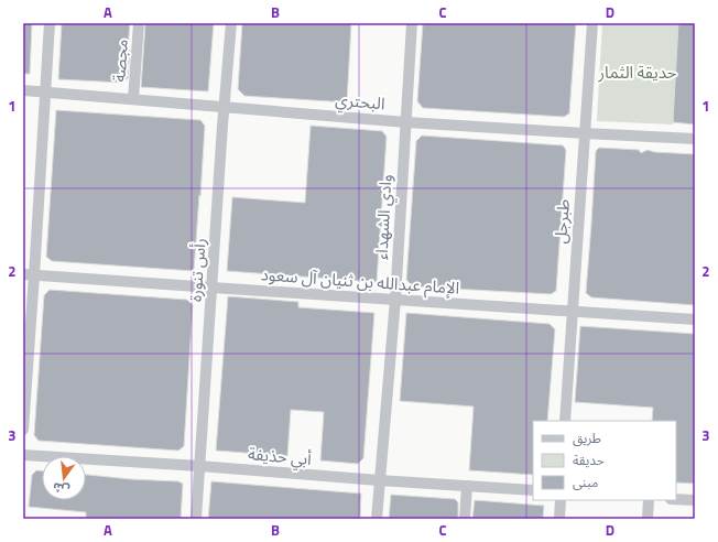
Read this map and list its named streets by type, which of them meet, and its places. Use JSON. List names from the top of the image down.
{
  "streets": {
    "street": [
      "مجصة",
      "البحتري",
      "وادي الشهداء",
      "طبرجل",
      "رأس تنورة",
      "الإمام عبدالله بن ثنيان آل سعود",
      "أبي حذيفة"
    ]
  },
  "crossings": [
    ["مجصة", "البحتري"],
    ["البحتري", "وادي الشهداء"],
    ["البحتري", "طبرجل"],
    ["البحتري", "رأس تنورة"],
    ["وادي الشهداء", "الإمام عبدالله بن ثنيان آل سعود"],
    ["وادي الشهداء", "أبي حذيفة"],
    ["طبرجل", "الإمام عبدالله بن ثنيان آل سعود"],
    ["رأس تنورة", "الإمام عبدالله بن ثنيان آل سعود"],
    ["رأس تنورة", "أبي حذيفة"]
  ],
  "parks": ["حديقة الثمار"],
  "legend": ["طريق", "حديقة", "مبنى"],
  "north": "bottom",
  "grid": {
    "columns": [
      "A",
      "B",
      "C",
      "D"
    ],
    "rows": ["1", "2", "3"]
  }
}
